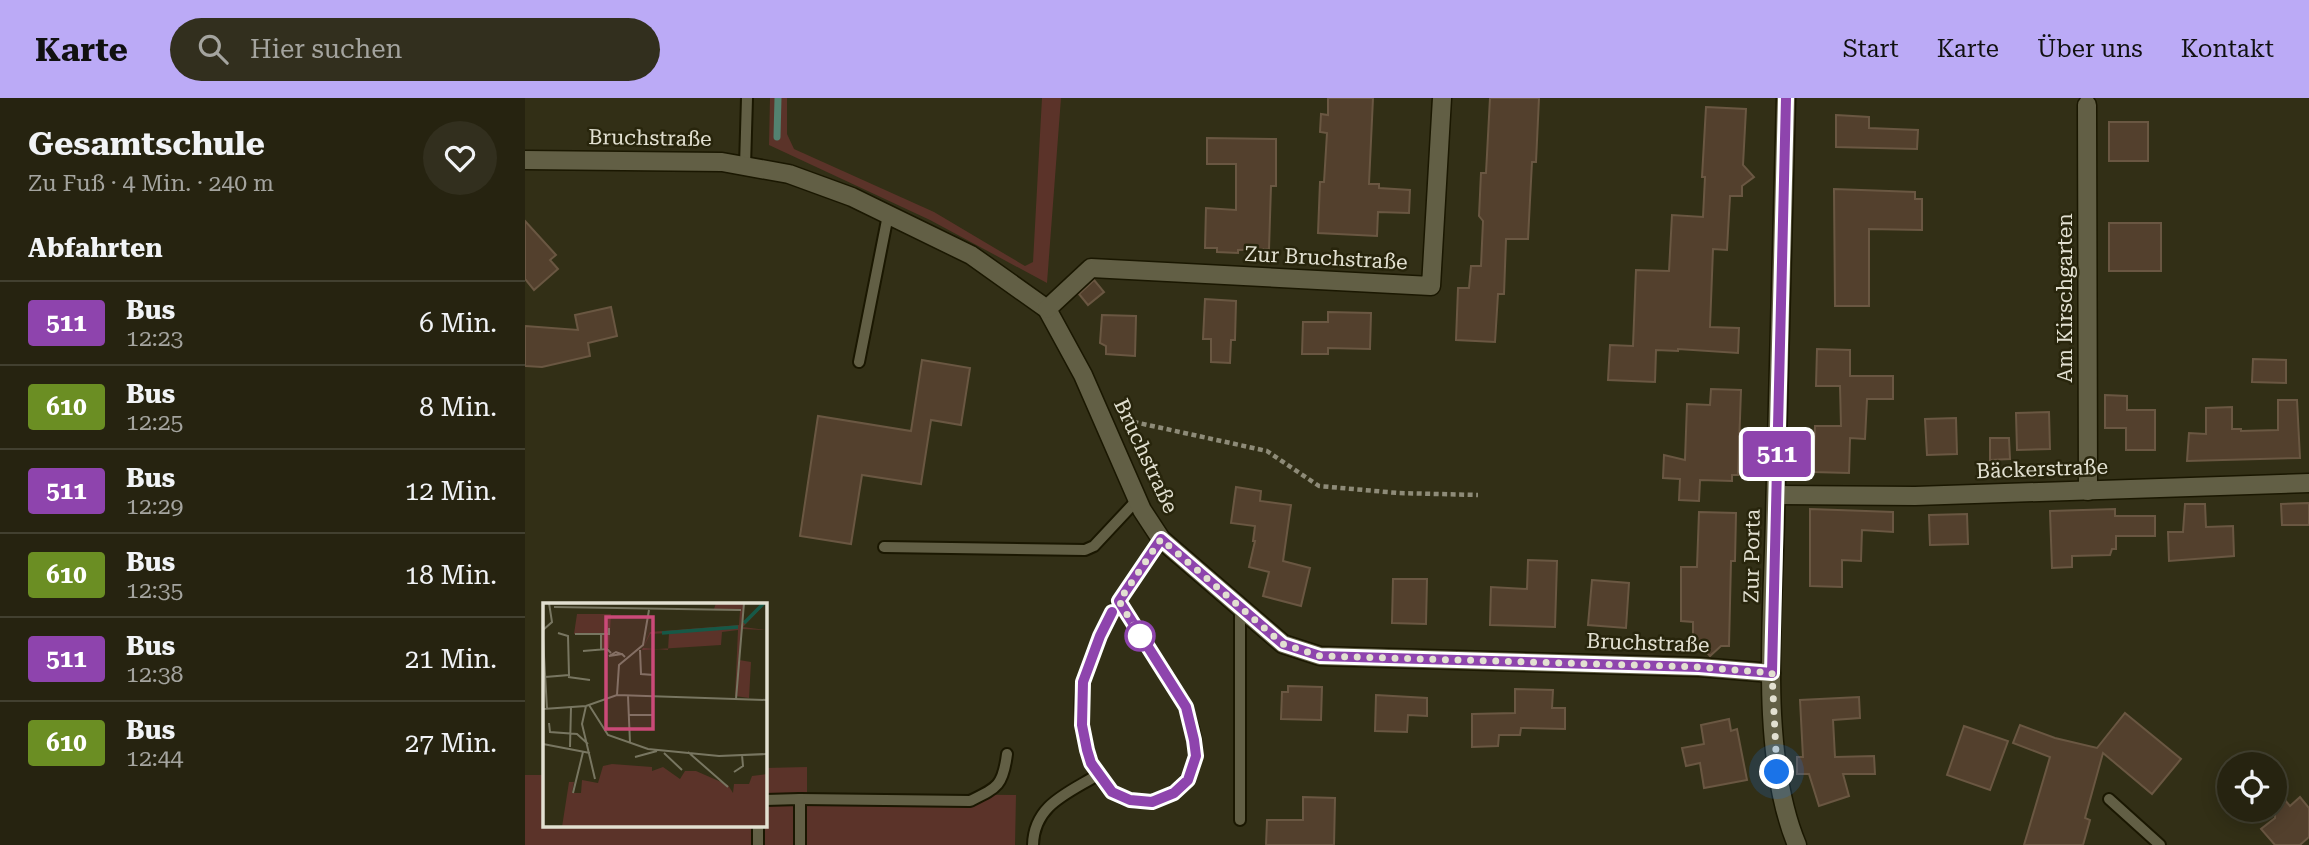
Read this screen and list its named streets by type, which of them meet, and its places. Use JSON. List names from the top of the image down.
{
  "streets": {
    "street": [
      "Bruchstraße",
      "Zur Bruchstraße",
      "Am Kirschgarten",
      "Bäckerstraße",
      "Zur Porta"
    ]
  },
  "crossings": [
    ["Bruchstraße", "Zur Bruchstraße"],
    ["Bruchstraße", "Zur Porta"],
    ["Am Kirschgarten", "Bäckerstraße"],
    ["Bäckerstraße", "Zur Porta"]
  ],
  "lines": ["bus line 511"],
  "page": {
    "header": "Karte",
    "search": "Hier suchen",
    "nav": [
      "Start",
      "Karte",
      "Über uns",
      "Kontakt"
    ],
    "heading": [
      ["Gesamtschule", "Zu Fuß · 4 Min. · 240 m"],
      "Abfahrten"
    ],
    "on_map": "511",
    "list": [
      {
        "mark": "511",
        "name": "Bus",
        "note": "12:23",
        "value": "6 Min."
      },
      {
        "mark": "610",
        "name": "Bus",
        "note": "12:25",
        "value": "8 Min."
      },
      {
        "mark": "511",
        "name": "Bus",
        "note": "12:29",
        "value": "12 Min."
      },
      {
        "mark": "610",
        "name": "Bus",
        "note": "12:35",
        "value": "18 Min."
      },
      {
        "mark": "511",
        "name": "Bus",
        "note": "12:38",
        "value": "21 Min."
      },
      {
        "mark": "610",
        "name": "Bus",
        "note": "12:44",
        "value": "27 Min."
      }
    ]
  }
}
